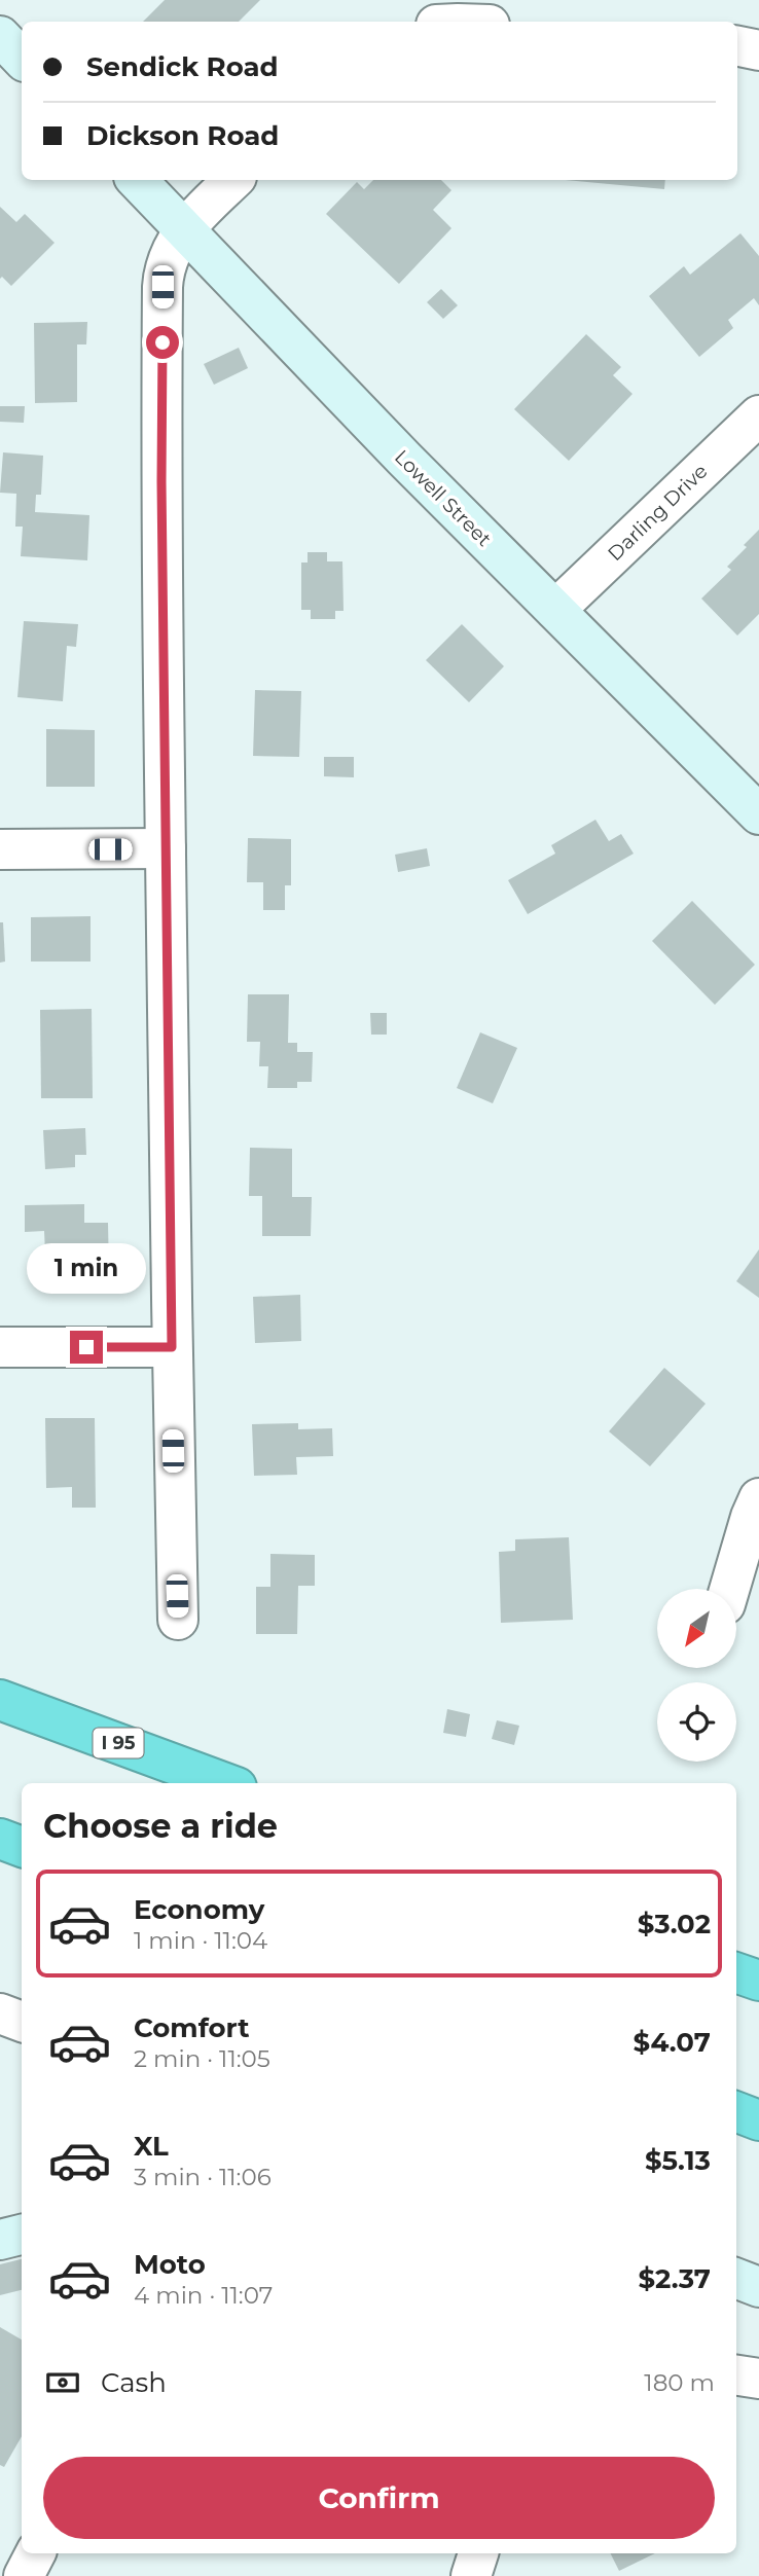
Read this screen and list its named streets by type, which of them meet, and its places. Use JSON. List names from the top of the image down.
{
  "streets": {
    "highway": ["I 95"],
    "street": ["Lowell Street", "Darling Drive"]
  },
  "crossings": [
    ["Lowell Street", "Darling Drive"]
  ],
  "north": "bottom left",
  "page": {
    "banner": ["Sendick Road", "Dickson Road"],
    "bubble": "1 min",
    "heading": "Choose a ride",
    "list": [
      {
        "name": "Economy",
        "note": "1 min · 11:04",
        "value": "$3.02"
      },
      {
        "name": "Comfort",
        "note": "2 min · 11:05",
        "value": "$4.07"
      },
      {
        "name": "XL",
        "note": "3 min · 11:06",
        "value": "$5.13"
      },
      {
        "name": "Moto",
        "note": "4 min · 11:07",
        "value": "$2.37"
      }
    ],
    "pay": ["Cash", "180 m"],
    "buttons": "Confirm"
  }
}
